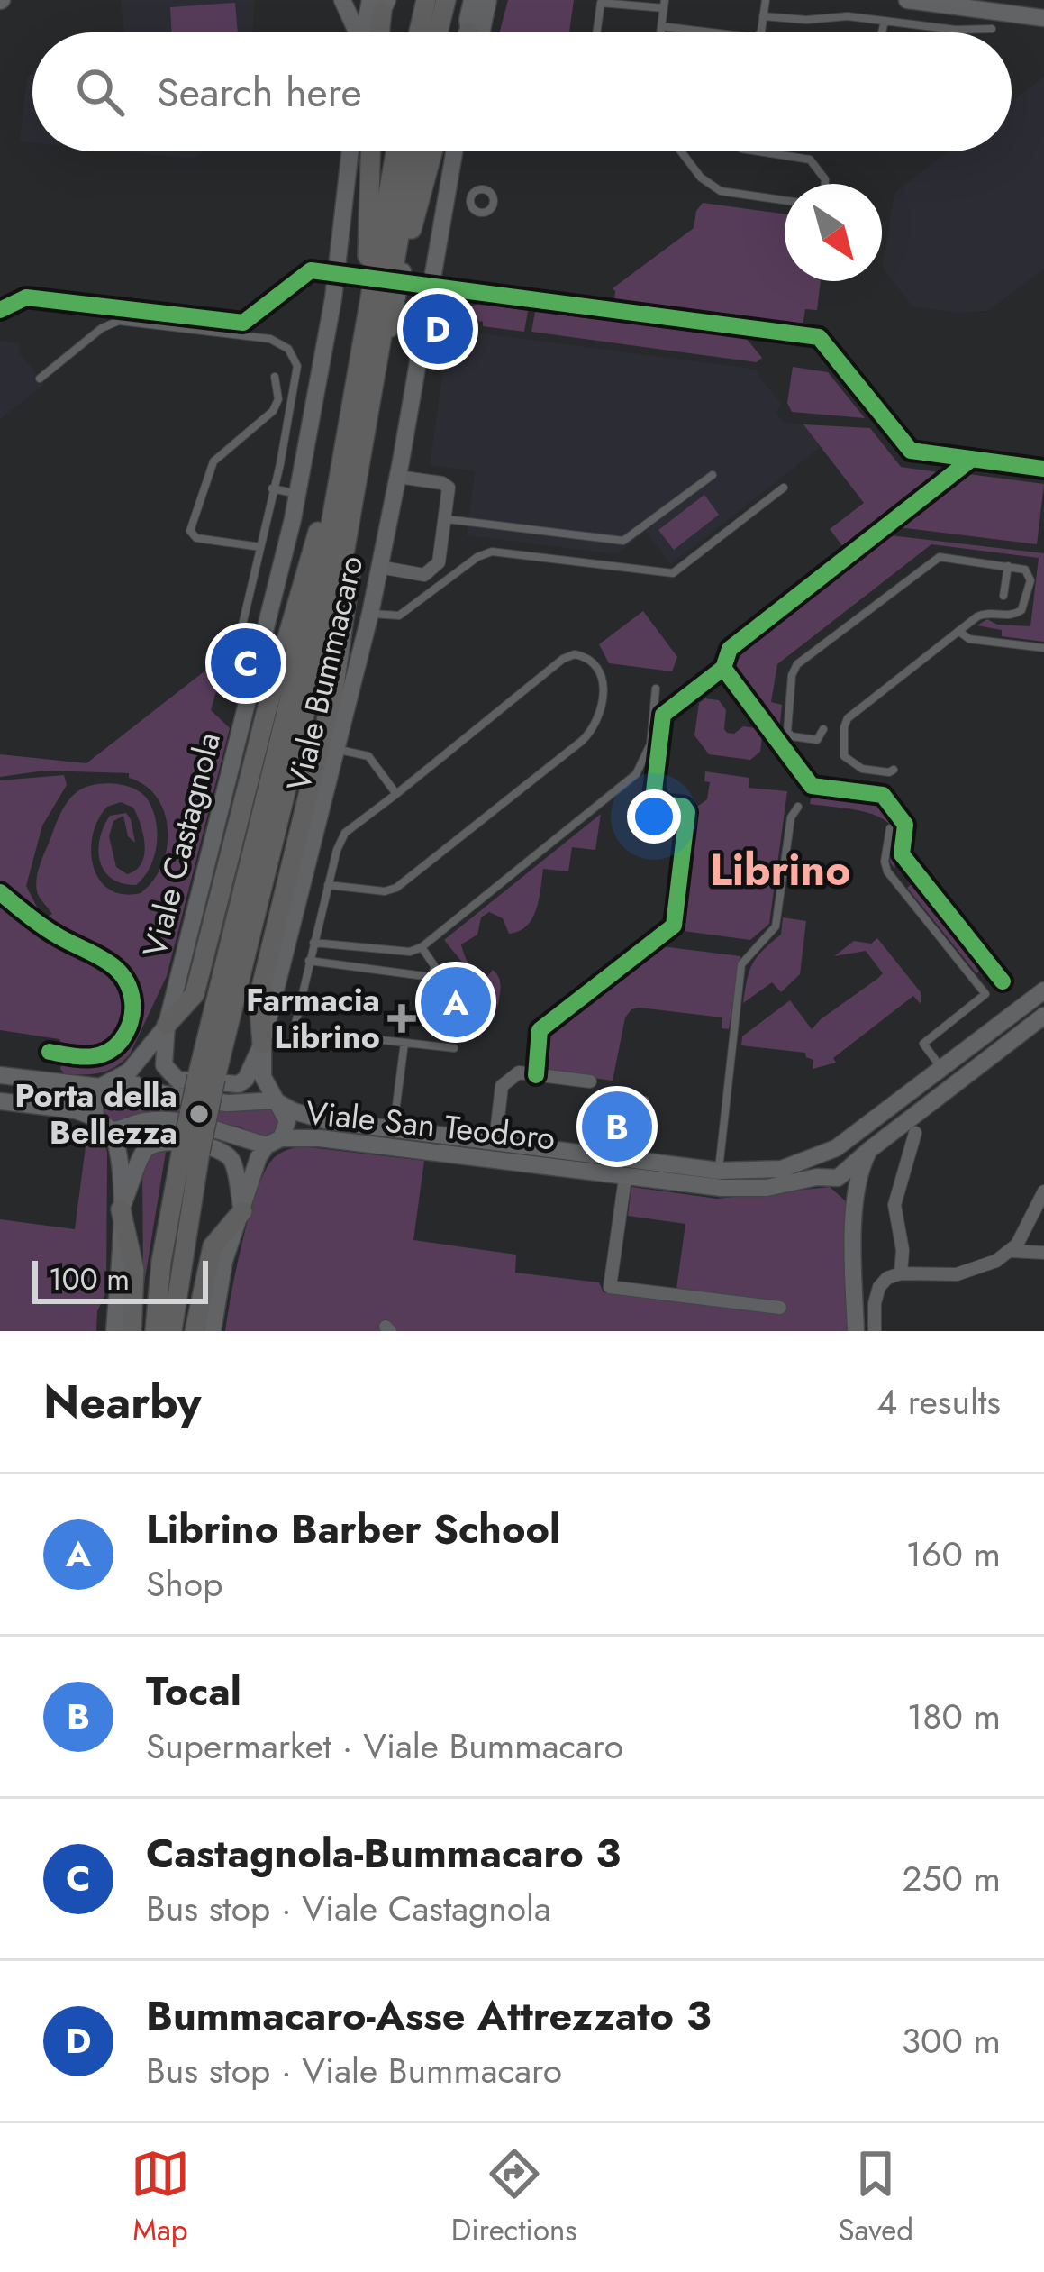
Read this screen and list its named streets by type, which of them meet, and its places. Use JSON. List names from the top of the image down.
{
  "streets": {
    "main road": ["Viale Bummacaro", "Viale Castagnola", "Viale San Teodoro"]
  },
  "districts": ["Librino"],
  "places": {
    "health": ["Farmacia Librino"],
    "other": ["Porta della Bellezza"]
  },
  "scale_bar": "100 m",
  "north": "bottom right",
  "page": {
    "search": "Search here",
    "pins": [
      "D",
      "C",
      "A",
      "B"
    ],
    "scale": "100 m",
    "heading": ["Nearby", "4 results"],
    "list": [
      {
        "mark": "A",
        "name": "Librino Barber School",
        "note": "Shop",
        "value": "160 m"
      },
      {
        "mark": "B",
        "name": "Tocal",
        "note": "Supermarket · Viale Bummacaro",
        "value": "180 m"
      },
      {
        "mark": "C",
        "name": "Castagnola-Bummacaro 3",
        "note": "Bus stop · Viale Castagnola",
        "value": "250 m"
      },
      {
        "mark": "D",
        "name": "Bummacaro-Asse Attrezzato 3",
        "note": "Bus stop · Viale Bummacaro",
        "value": "300 m"
      }
    ],
    "nav": ["Map", "Directions", "Saved"]
  }
}
